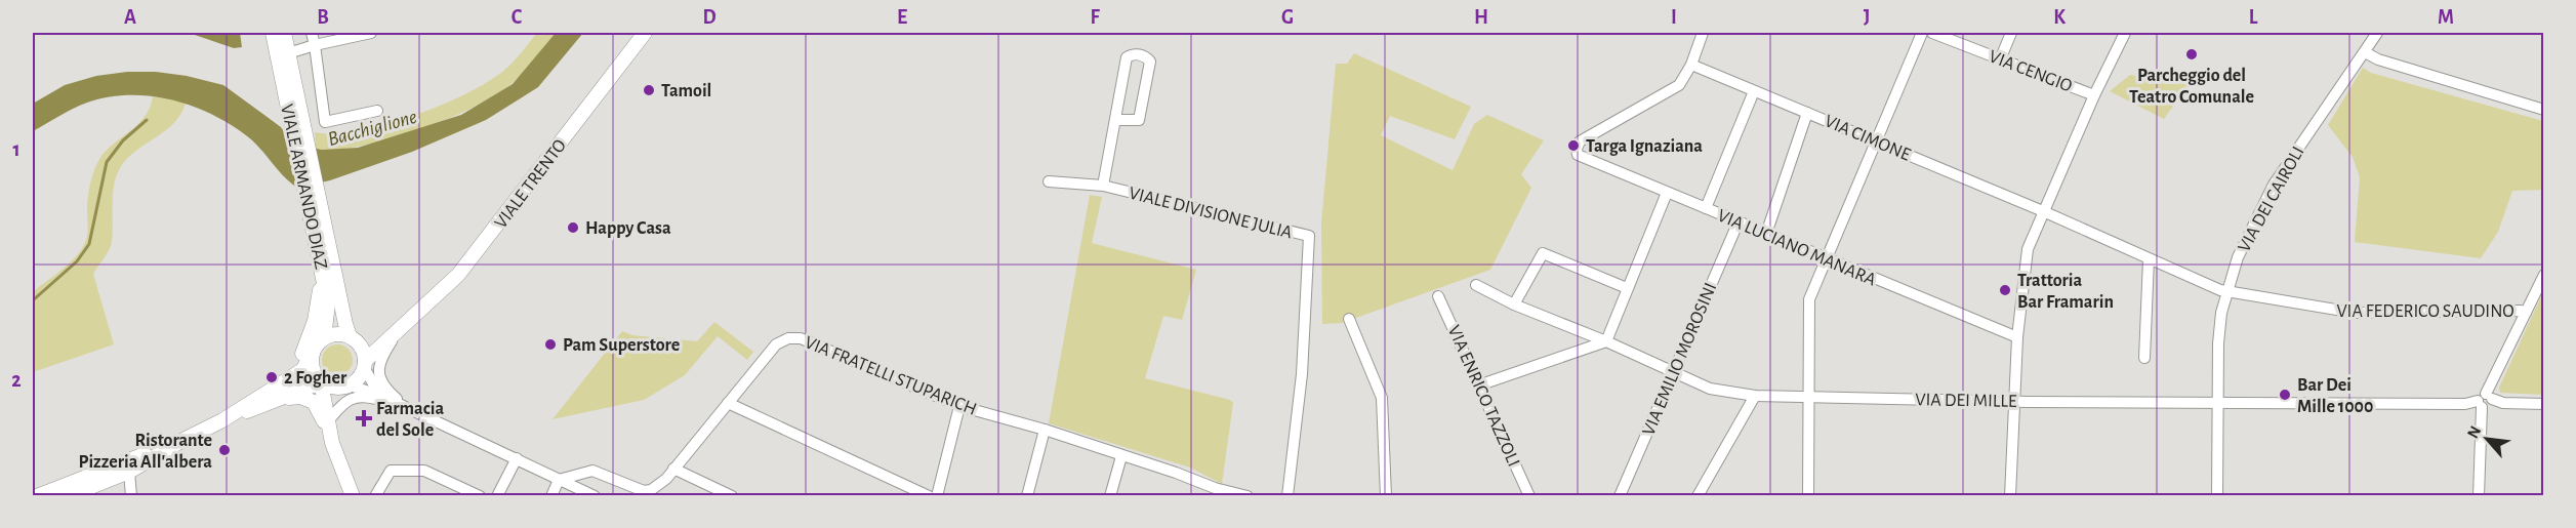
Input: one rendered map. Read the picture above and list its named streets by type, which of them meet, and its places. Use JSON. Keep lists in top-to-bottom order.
{
  "streets": {
    "main road": ["VIALE TRENTO", "VIALE ARMANDO DIAZ"],
    "street": [
      "VIA CENGIO",
      "VIA CIMONE",
      "VIA DEI CAIROLI",
      "VIALE DIVISIONE JULIA",
      "VIA LUCIANO MANARA",
      "VIA FEDERICO SAUDINO",
      "VIA EMILIO MOROSINI",
      "VIA FRATELLI STUPARICH",
      "VIA ENRICO TAZZOLI",
      "VIA DEI MILLE"
    ]
  },
  "crossings": [
    ["VIA CIMONE", "VIA LUCIANO MANARA"],
    ["VIA CIMONE", "VIA FEDERICO SAUDINO"],
    ["VIALE TRENTO", "VIALE ARMANDO DIAZ"],
    ["VIA DEI CAIROLI", "VIA FEDERICO SAUDINO"],
    ["VIA DEI CAIROLI", "VIA DEI MILLE"],
    ["VIA LUCIANO MANARA", "VIA EMILIO MOROSINI"],
    ["VIA EMILIO MOROSINI", "VIA DEI MILLE"]
  ],
  "water": ["Bacchiglione"],
  "places": {
    "other": [
      "Parcheggio del Teatro Comunale",
      "Tamoil",
      "Targa Ignaziana",
      "Happy Casa",
      "Trattoria Bar Framarin",
      "Pam Superstore",
      "2 Fogher",
      "Bar Dei Mille 1000",
      "Ristorante Pizzeria All'albera"
    ],
    "health": ["Farmacia del Sole"]
  },
  "north": "top left",
  "grid": {
    "columns": [
      "A",
      "B",
      "C",
      "D",
      "E",
      "F",
      "G",
      "H",
      "I",
      "J",
      "K",
      "L",
      "M"
    ],
    "rows": ["1", "2"]
  }
}
